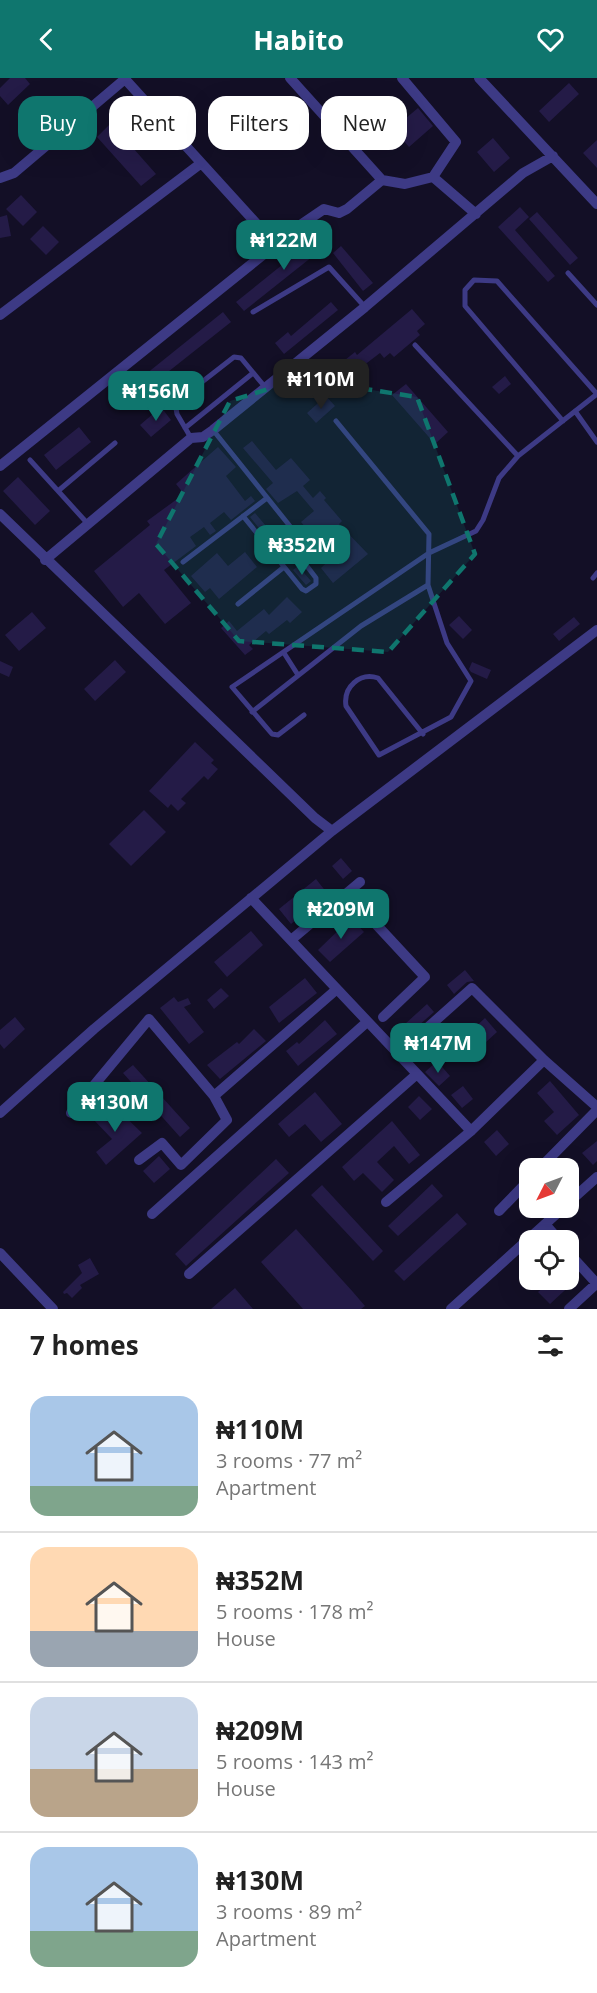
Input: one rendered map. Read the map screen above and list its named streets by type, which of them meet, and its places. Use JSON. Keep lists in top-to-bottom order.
{
  "north": "bottom left",
  "page": {
    "header": "Habito",
    "chip": [
      "Buy",
      "Rent",
      "Filters",
      "New"
    ],
    "price": [
      "₦122M",
      "₦110M",
      "₦156M",
      "₦352M",
      "₦209M",
      "₦147M",
      "₦130M"
    ],
    "heading": "7 homes",
    "list": [
      {
        "name": "₦110M",
        "note": "3 rooms · 77 m² · Apartment"
      },
      {
        "name": "₦352M",
        "note": "5 rooms · 178 m² · House"
      },
      {
        "name": "₦209M",
        "note": "5 rooms · 143 m² · House"
      },
      {
        "name": "₦130M",
        "note": "3 rooms · 89 m² · Apartment"
      }
    ]
  }
}
